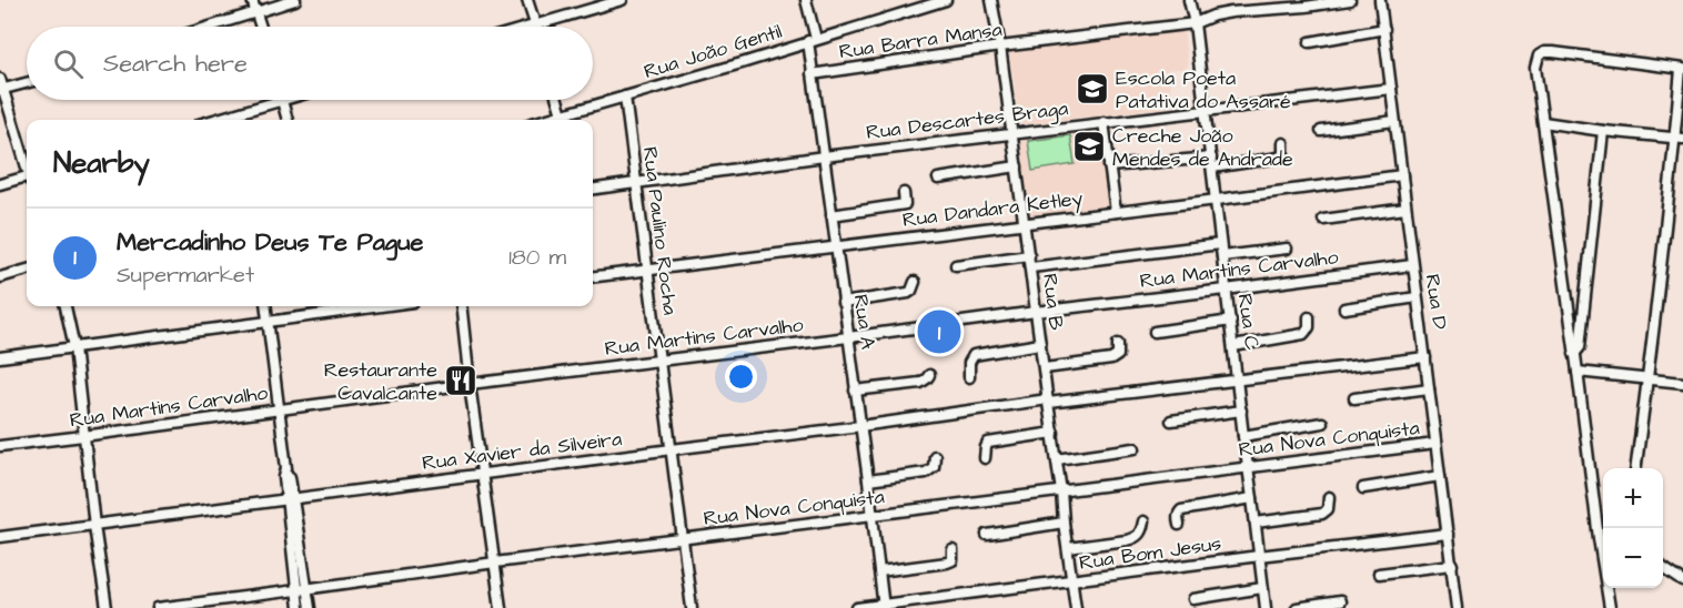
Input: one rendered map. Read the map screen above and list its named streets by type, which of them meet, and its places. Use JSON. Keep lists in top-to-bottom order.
{
  "streets": {
    "street": [
      "Rua Barra Mansa",
      "Rua João Gentil",
      "Rua Descartes Braga",
      "Rua Dandara Ketley",
      "Rua Paulino Rocha",
      "Rua Martins Carvalho",
      "Rua B",
      "Rua D",
      "Rua A",
      "Rua C",
      "Rua Nova Conquista",
      "Rua Xavier da Silveira",
      "Rua Bom Jesus"
    ]
  },
  "crossings": [
    ["Rua Barra Mansa", "Rua B"],
    ["Rua Barra Mansa", "Rua A"],
    ["Rua Barra Mansa", "Rua C"],
    ["Rua João Gentil", "Rua Paulino Rocha"],
    ["Rua João Gentil", "Rua A"],
    ["Rua Descartes Braga", "Rua Paulino Rocha"],
    ["Rua Descartes Braga", "Rua B"],
    ["Rua Descartes Braga", "Rua D"],
    ["Rua Descartes Braga", "Rua A"],
    ["Rua Descartes Braga", "Rua C"],
    ["Rua Dandara Ketley", "Rua Paulino Rocha"],
    ["Rua Dandara Ketley", "Rua B"],
    ["Rua Dandara Ketley", "Rua D"],
    ["Rua Dandara Ketley", "Rua A"],
    ["Rua Dandara Ketley", "Rua C"],
    ["Rua Paulino Rocha", "Rua Martins Carvalho"],
    ["Rua Paulino Rocha", "Rua Nova Conquista"],
    ["Rua Paulino Rocha", "Rua Xavier da Silveira"],
    ["Rua Martins Carvalho", "Rua B"],
    ["Rua Martins Carvalho", "Rua D"],
    ["Rua Martins Carvalho", "Rua A"],
    ["Rua Martins Carvalho", "Rua C"],
    ["Rua B", "Rua Nova Conquista"],
    ["Rua B", "Rua Xavier da Silveira"],
    ["Rua B", "Rua Bom Jesus"],
    ["Rua D", "Rua Nova Conquista"],
    ["Rua D", "Rua Xavier da Silveira"],
    ["Rua D", "Rua Bom Jesus"],
    ["Rua A", "Rua Nova Conquista"],
    ["Rua A", "Rua Xavier da Silveira"],
    ["Rua A", "Rua Bom Jesus"],
    ["Rua C", "Rua Nova Conquista"],
    ["Rua C", "Rua Xavier da Silveira"],
    ["Rua C", "Rua Bom Jesus"]
  ],
  "places": {
    "school or university": ["Escola Poeta Patativa do Assaré", "Creche João Mendes de Andrade"],
    "restaurant": ["Restaurante Cavalcante"]
  },
  "page": {
    "search": "Search here",
    "heading": "Nearby",
    "list": [
      {
        "mark": "1",
        "name": "Mercadinho Deus Te Pague",
        "note": "Supermarket",
        "value": "180 m"
      }
    ],
    "pins": "1",
    "map_buttons": ["+", "−"]
  }
}
